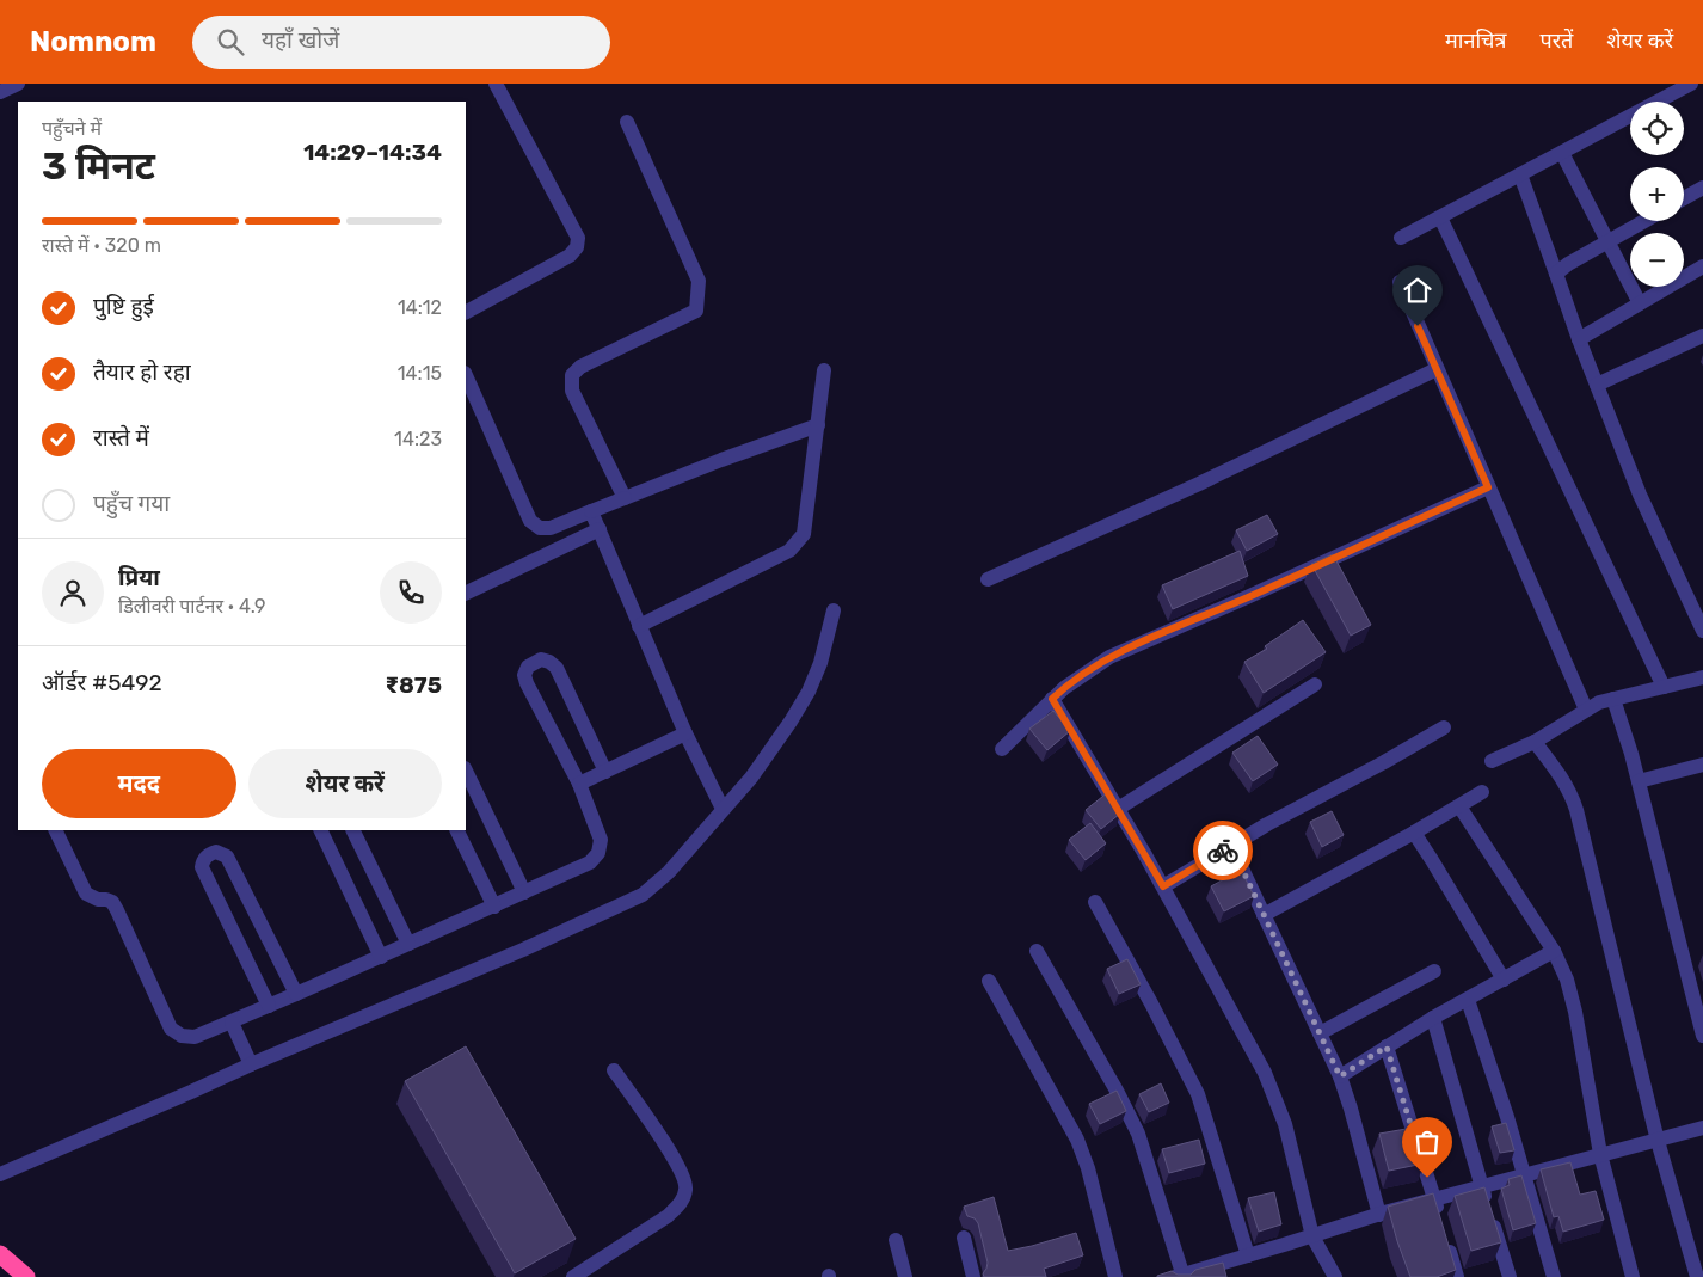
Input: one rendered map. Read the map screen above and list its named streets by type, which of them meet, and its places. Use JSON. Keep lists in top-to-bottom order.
{
  "page": {
    "header": "Nomnom",
    "search": "यहाँ खोजें",
    "nav": ["मानचित्र", "परतें", "शेयर करें"],
    "map_buttons": ["+", "−"],
    "heading": ["3 मिनट", "पहुँचने में", "14:29–14:34"],
    "panel": [
      "प्रिया",
      "डिलीवरी पार्टनर · 4.9",
      "ऑर्डर #5492",
      "₹875"
    ],
    "bar": "रास्ते में · 320 m",
    "list": [
      ["पुष्टि हुई", "14:12"],
      ["तैयार हो रहा", "14:15"],
      ["रास्ते में", "14:23"],
      "पहुँच गया"
    ],
    "buttons": ["मदद", "शेयर करें"]
  }
}
